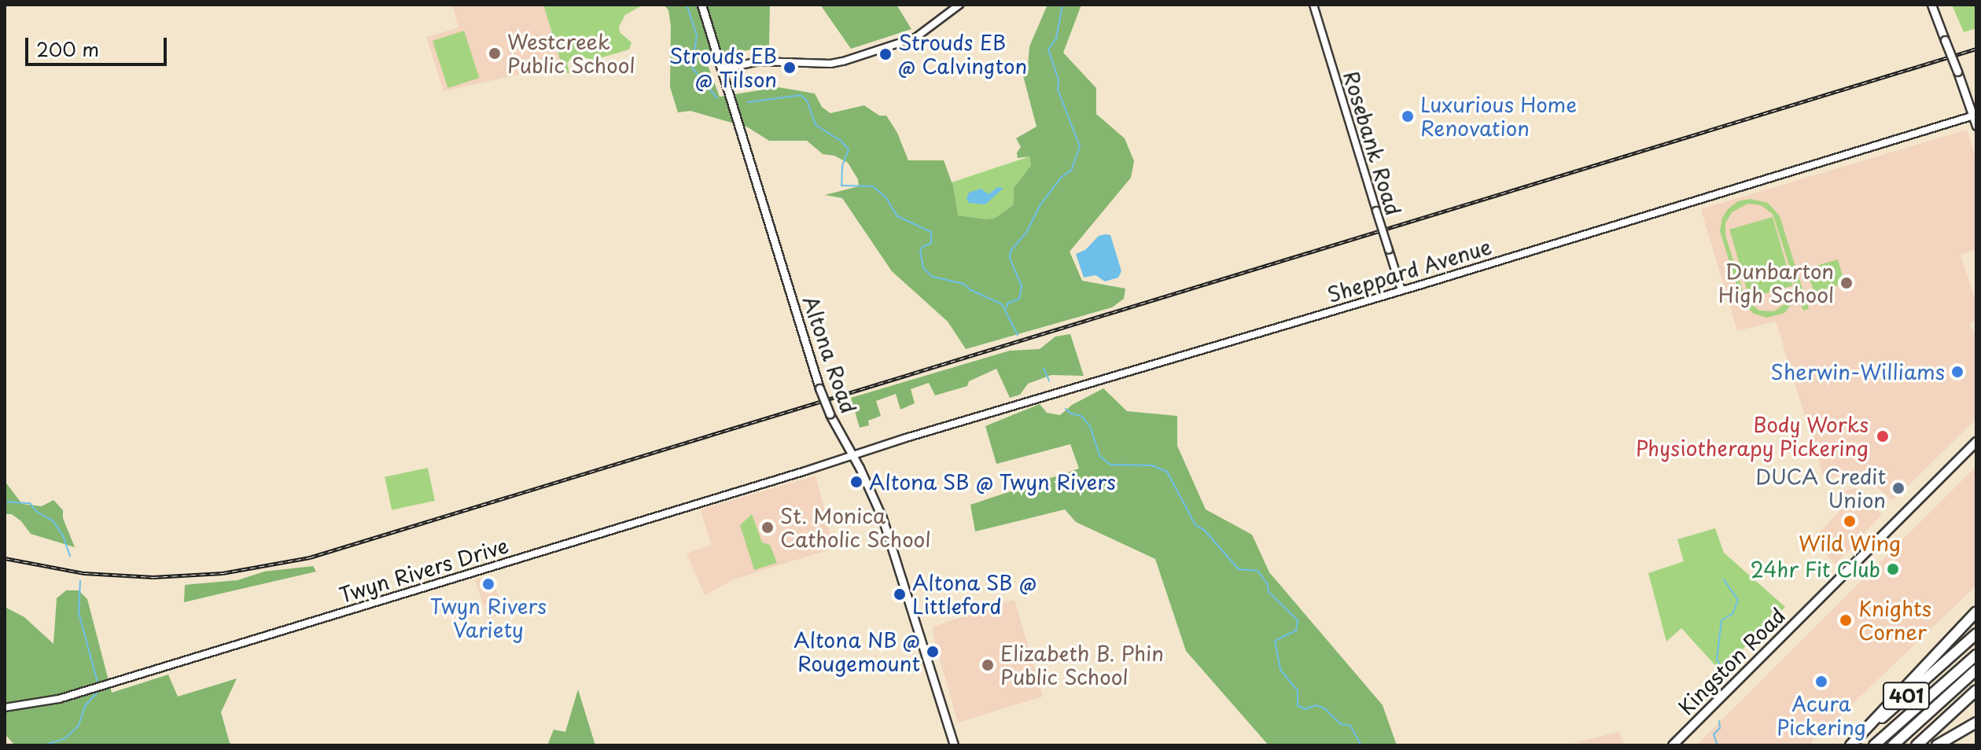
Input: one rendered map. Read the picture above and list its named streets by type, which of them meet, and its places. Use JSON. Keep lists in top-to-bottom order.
{
  "streets": {
    "highway": ["401"],
    "main road": ["Altona Road", "Kingston Road"],
    "street": ["Rosebank Road", "Sheppard Avenue", "Twyn Rivers Drive"]
  },
  "crossings": [
    ["Rosebank Road", "Sheppard Avenue"],
    ["Sheppard Avenue", "Altona Road"],
    ["Sheppard Avenue", "Twyn Rivers Drive"],
    ["Altona Road", "Twyn Rivers Drive"]
  ],
  "places": [
    "Westcreek Public School",
    "Strouds EB @ Calvington",
    "Strouds EB @ Tilson",
    "Luxurious Home Renovation",
    "Dunbarton High School",
    "Sherwin-Williams",
    "Body Works Physiotherapy Pickering",
    "Altona SB @ Twyn Rivers",
    "DUCA Credit Union",
    "Wild Wing",
    "St. Monica Catholic School",
    "24hr Fit Club",
    "Twyn Rivers Variety",
    "Altona SB @ Littleford",
    "Knights Corner",
    "Altona NB @ Rougemount",
    "Elizabeth B. Phin Public School",
    "Acura Pickering"
  ],
  "scale_bar": "200 m"
}
